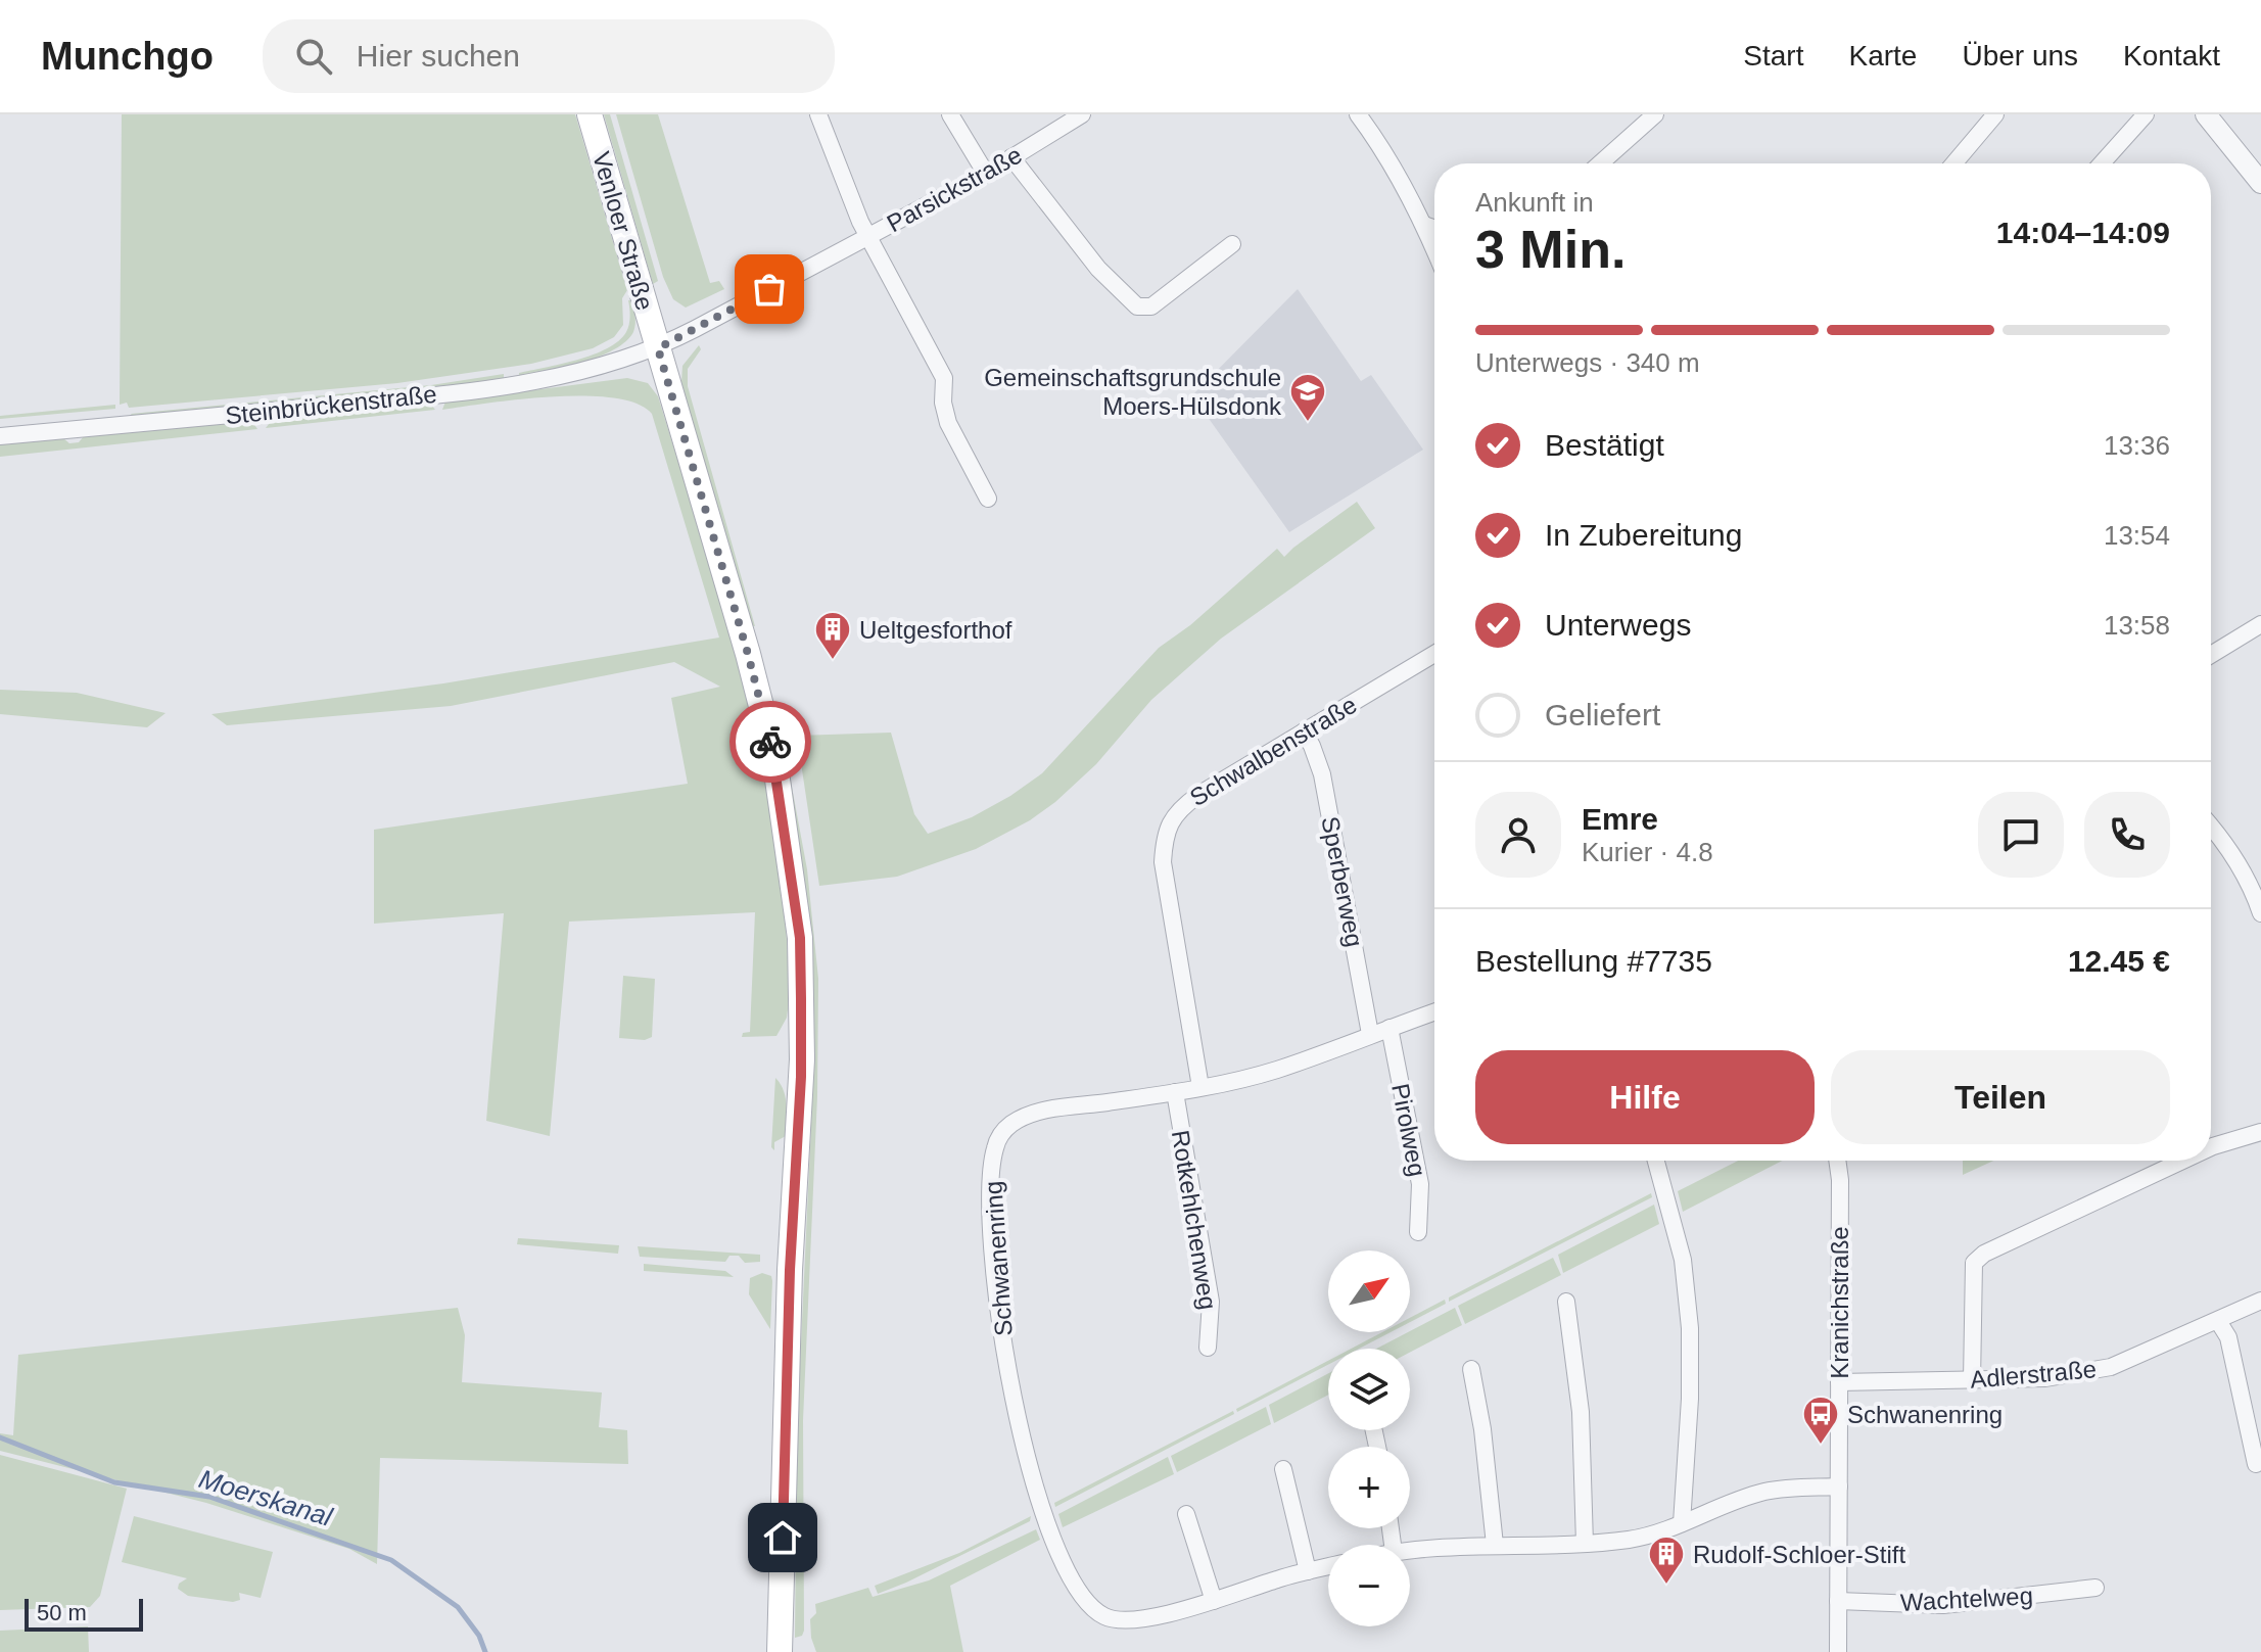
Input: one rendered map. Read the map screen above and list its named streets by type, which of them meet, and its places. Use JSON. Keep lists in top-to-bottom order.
{
  "streets": {
    "main road": ["Venloer Straße"],
    "street": [
      "Parsickstraße",
      "Steinbrückenstraße",
      "Schwalbenstraße",
      "Sperberweg",
      "Pirolweg",
      "Rotkehlchenweg",
      "Schwanenring",
      "Kranichstraße",
      "Adlerstraße",
      "Wachtelweg"
    ]
  },
  "crossings": [
    ["Parsickstraße", "Venloer Straße"],
    ["Parsickstraße", "Steinbrückenstraße"],
    ["Venloer Straße", "Steinbrückenstraße"],
    ["Schwalbenstraße", "Sperberweg"],
    ["Schwalbenstraße", "Schwanenring"],
    ["Sperberweg", "Schwanenring"],
    ["Pirolweg", "Schwanenring"],
    ["Rotkehlchenweg", "Schwanenring"],
    ["Kranichstraße", "Adlerstraße"],
    ["Kranichstraße", "Wachtelweg"]
  ],
  "water": ["Moerskanal"],
  "places": {
    "school or university": ["Gemeinschaftsgrundschule Moers-Hülsdonk"],
    "building": ["Ueltgesforthof", "Rudolf-Schloer-Stift"],
    "bus stop": ["Schwanenring"]
  },
  "scale_bar": "50 m",
  "north": "top right",
  "page": {
    "header": "Munchgo",
    "search": "Hier suchen",
    "nav": [
      "Start",
      "Karte",
      "Über uns",
      "Kontakt"
    ],
    "heading": ["3 Min.", "Ankunft in", "14:04–14:09"],
    "panel": [
      "Emre",
      "Kurier · 4.8",
      "Bestellung #7735",
      "12.45 €"
    ],
    "bar": "Unterwegs · 340 m",
    "list": [
      ["Bestätigt", "13:36"],
      ["In Zubereitung", "13:54"],
      ["Unterwegs", "13:58"],
      "Geliefert"
    ],
    "buttons": ["Hilfe", "Teilen"],
    "map_buttons": ["+", "−"],
    "scale": "50 m"
  }
}
